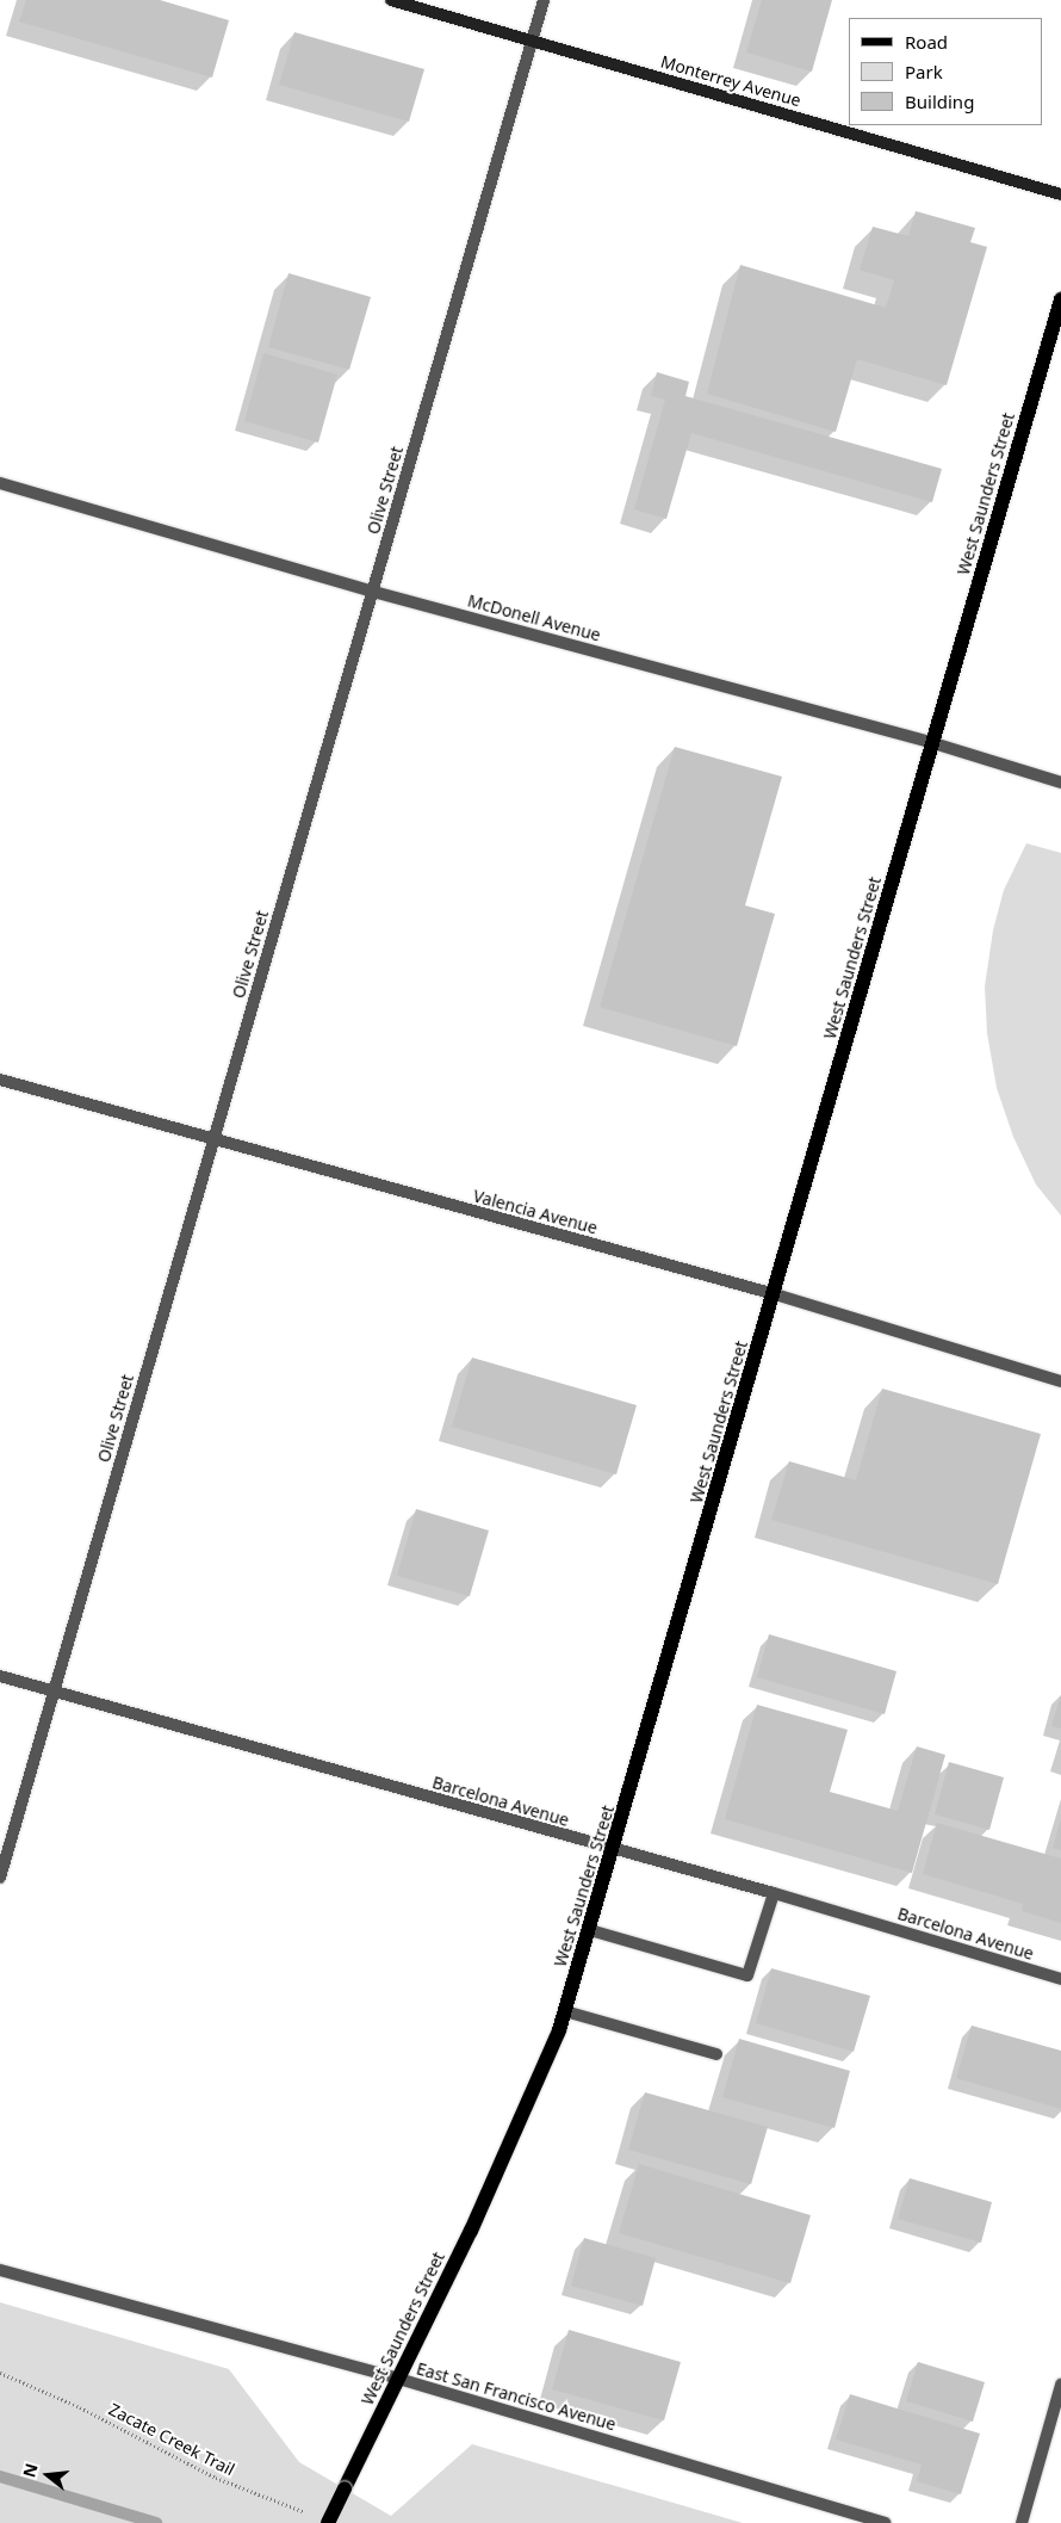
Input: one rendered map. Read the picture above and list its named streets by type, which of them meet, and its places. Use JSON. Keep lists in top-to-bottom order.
{
  "streets": {
    "main road": ["West Saunders Street"],
    "street": [
      "Monterrey Avenue",
      "Olive Street",
      "McDonell Avenue",
      "Valencia Avenue",
      "Barcelona Avenue",
      "East San Francisco Avenue"
    ],
    "path": ["Zacate Creek Trail"]
  },
  "crossings": [
    ["Monterrey Avenue", "Olive Street"],
    ["Olive Street", "McDonell Avenue"],
    ["Olive Street", "Valencia Avenue"],
    ["Olive Street", "Barcelona Avenue"],
    ["West Saunders Street", "McDonell Avenue"],
    ["West Saunders Street", "Valencia Avenue"],
    ["West Saunders Street", "Barcelona Avenue"],
    ["West Saunders Street", "East San Francisco Avenue"]
  ],
  "legend": ["Road", "Park", "Building"],
  "north": "left"
}
